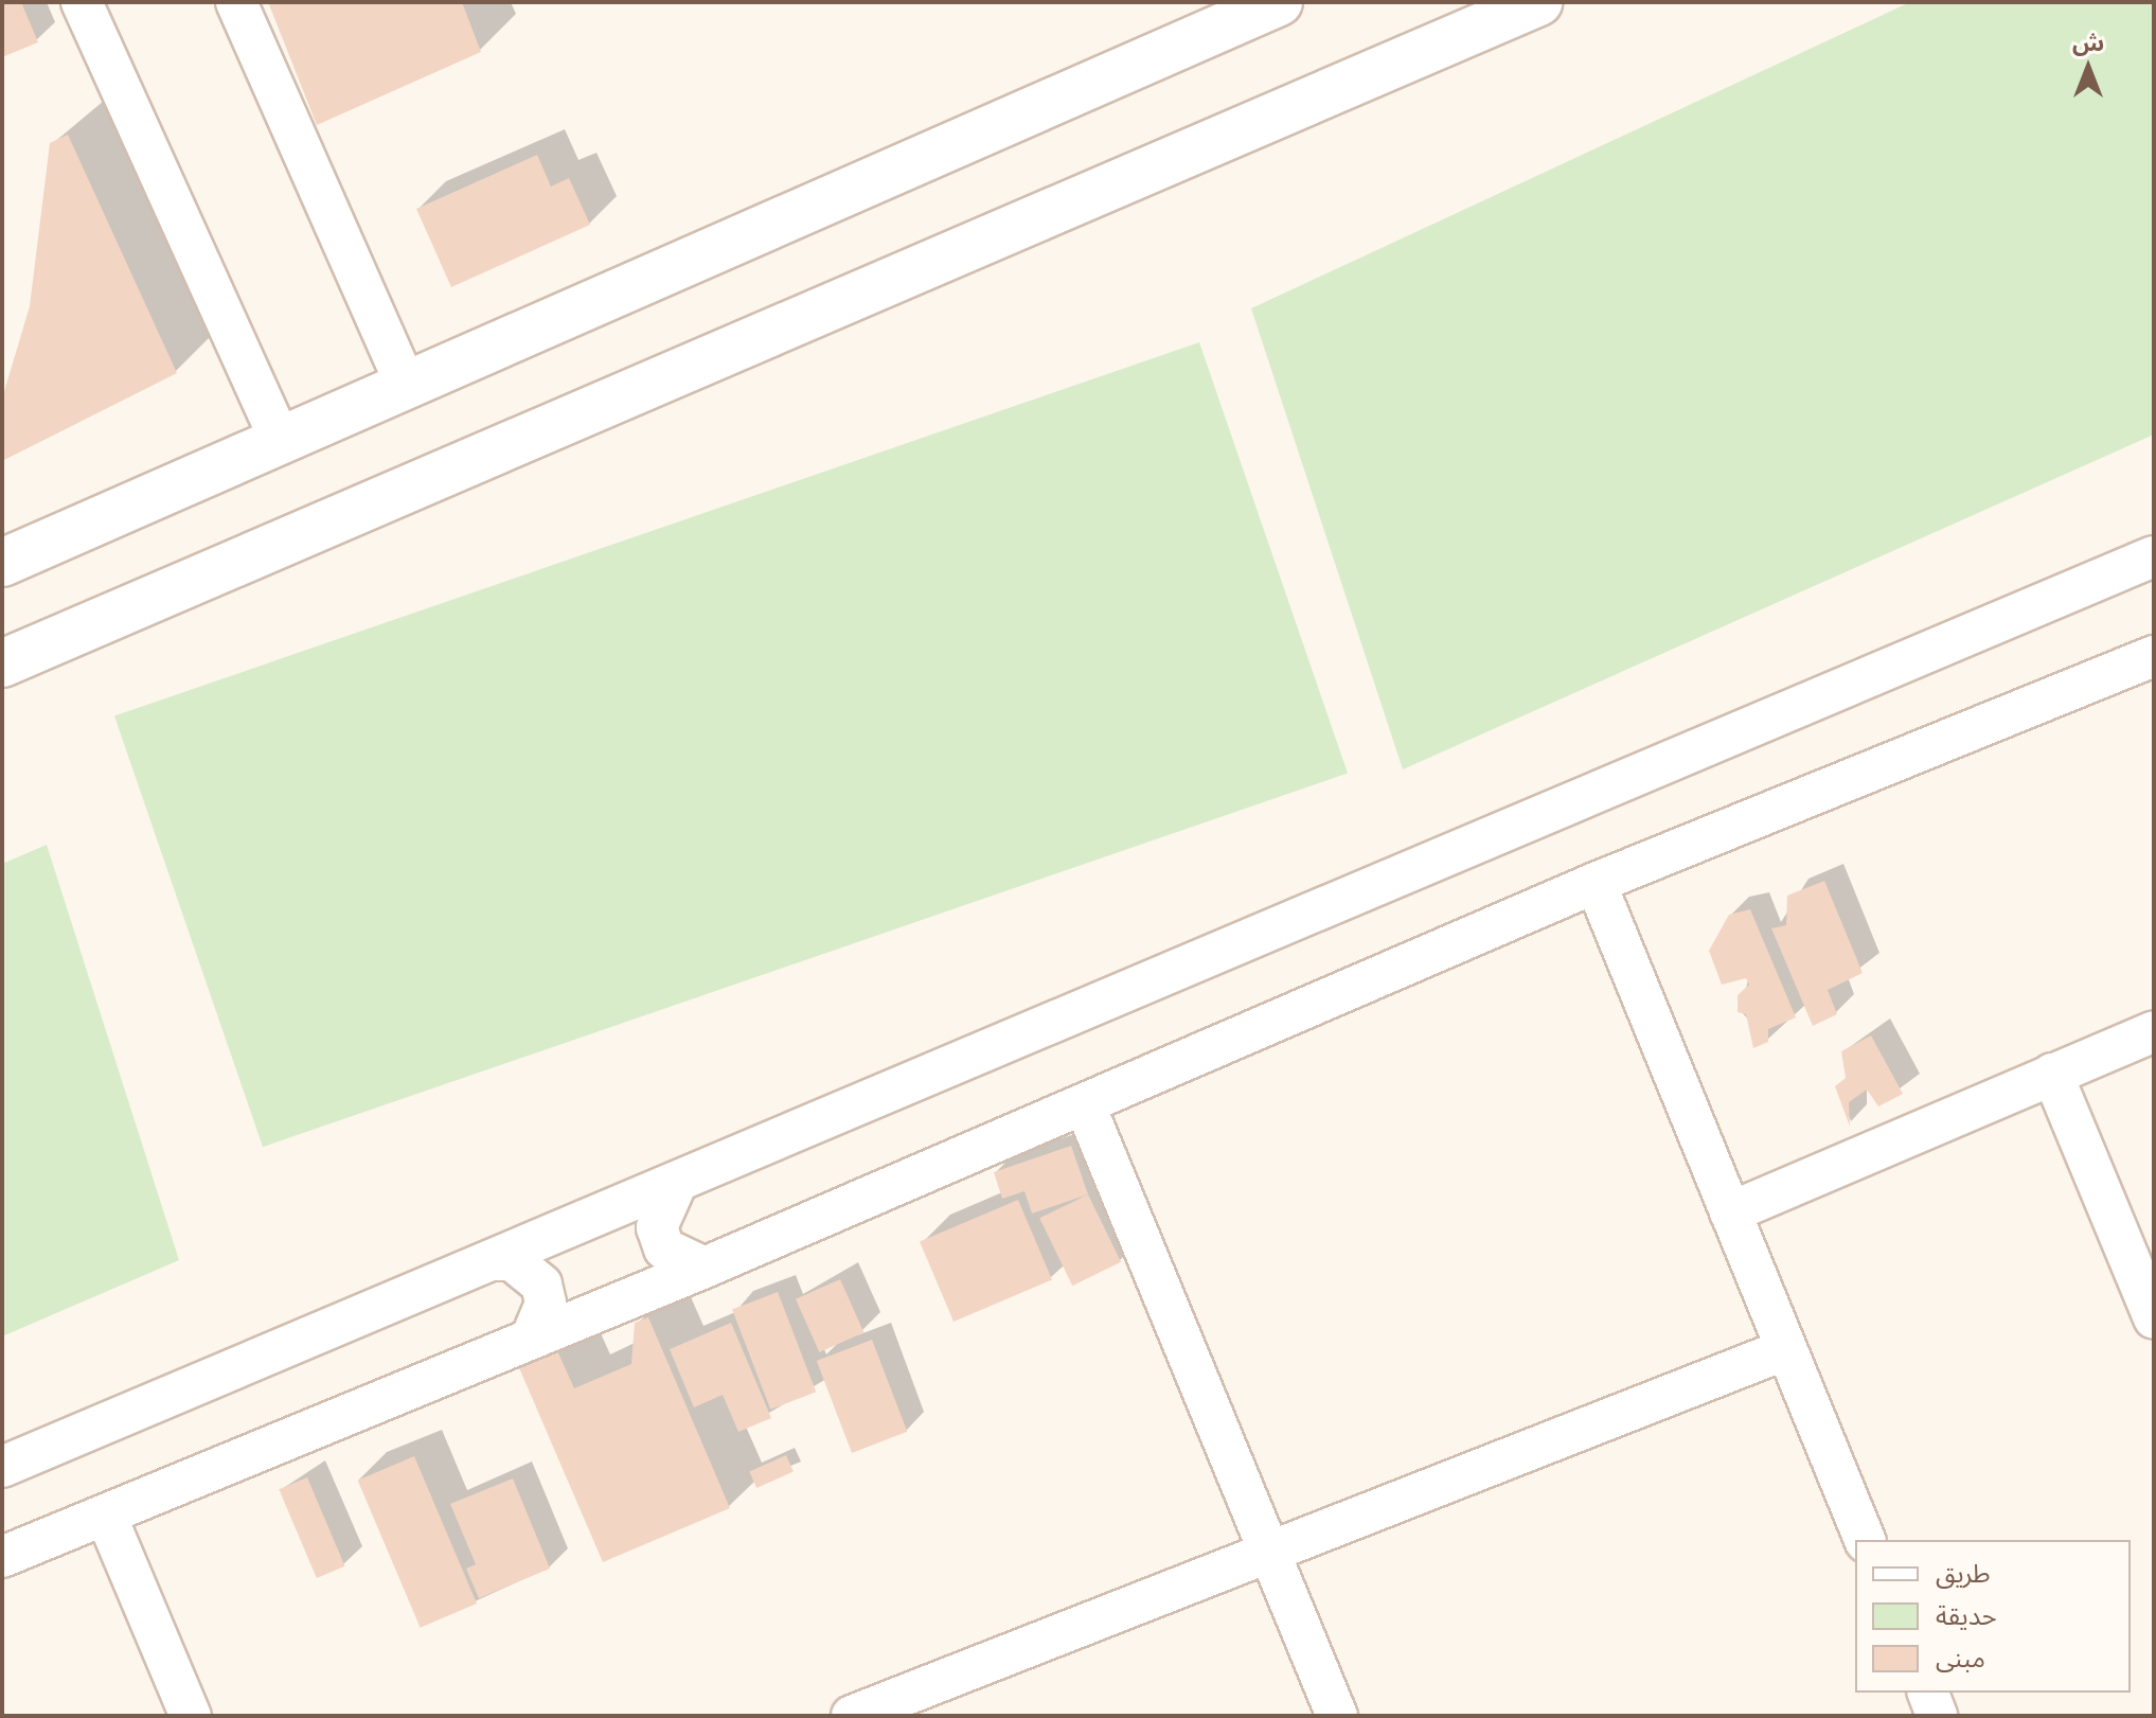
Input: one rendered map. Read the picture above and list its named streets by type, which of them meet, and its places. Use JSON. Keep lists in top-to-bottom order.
{
  "legend": ["طريق", "حديقة", "مبنى"],
  "north": "top"
}
